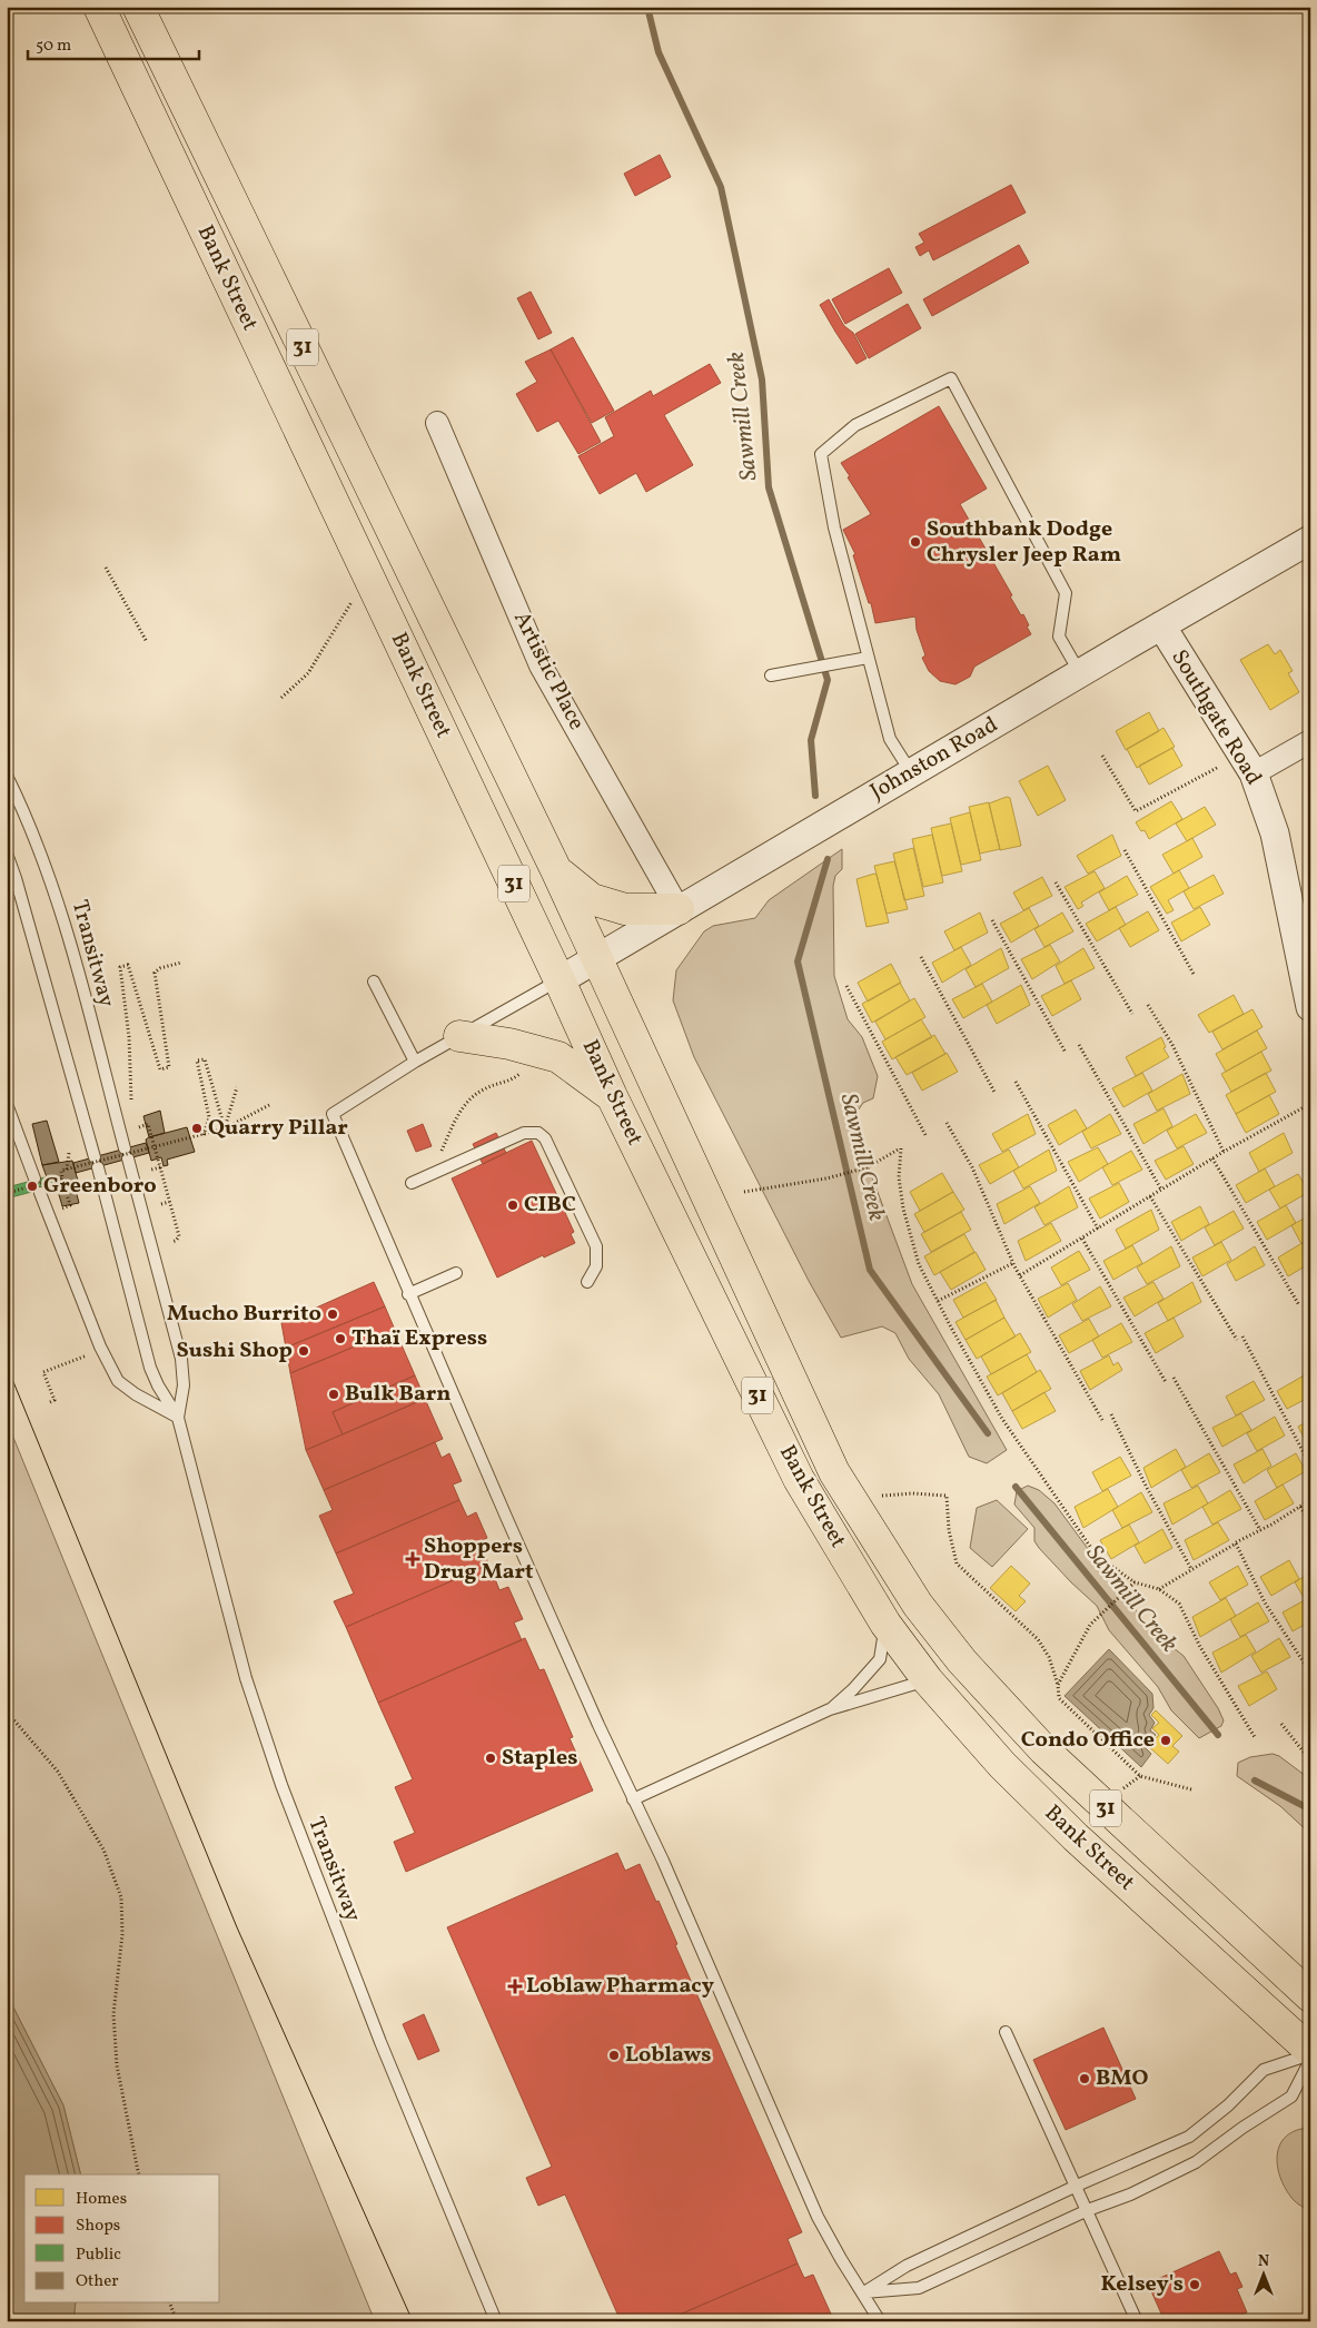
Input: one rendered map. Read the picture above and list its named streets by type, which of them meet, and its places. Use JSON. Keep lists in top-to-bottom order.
{
  "streets": {
    "main road": ["Bank Street", "31"],
    "street": ["Artistic Place", "Southgate Road", "Johnston Road"],
    "lane": ["Transitway"]
  },
  "crossings": [
    ["Bank Street", "Johnston Road"],
    ["Artistic Place", "Johnston Road"],
    ["Southgate Road", "Johnston Road"]
  ],
  "water": ["Sawmill Creek"],
  "places": {
    "other": [
      "Southbank Dodge Chrysler Jeep Ram",
      "Quarry Pillar",
      "Greenboro",
      "CIBC",
      "Mucho Burrito",
      "Thaï Express",
      "Sushi Shop",
      "Bulk Barn",
      "Condo Office",
      "Staples",
      "Loblaws",
      "BMO",
      "Kelsey's"
    ],
    "health": ["Shoppers Drug Mart", "Loblaw Pharmacy"]
  },
  "legend": [
    "Homes",
    "Shops",
    "Public",
    "Other"
  ],
  "scale_bar": "50 m",
  "north": "top"
}
